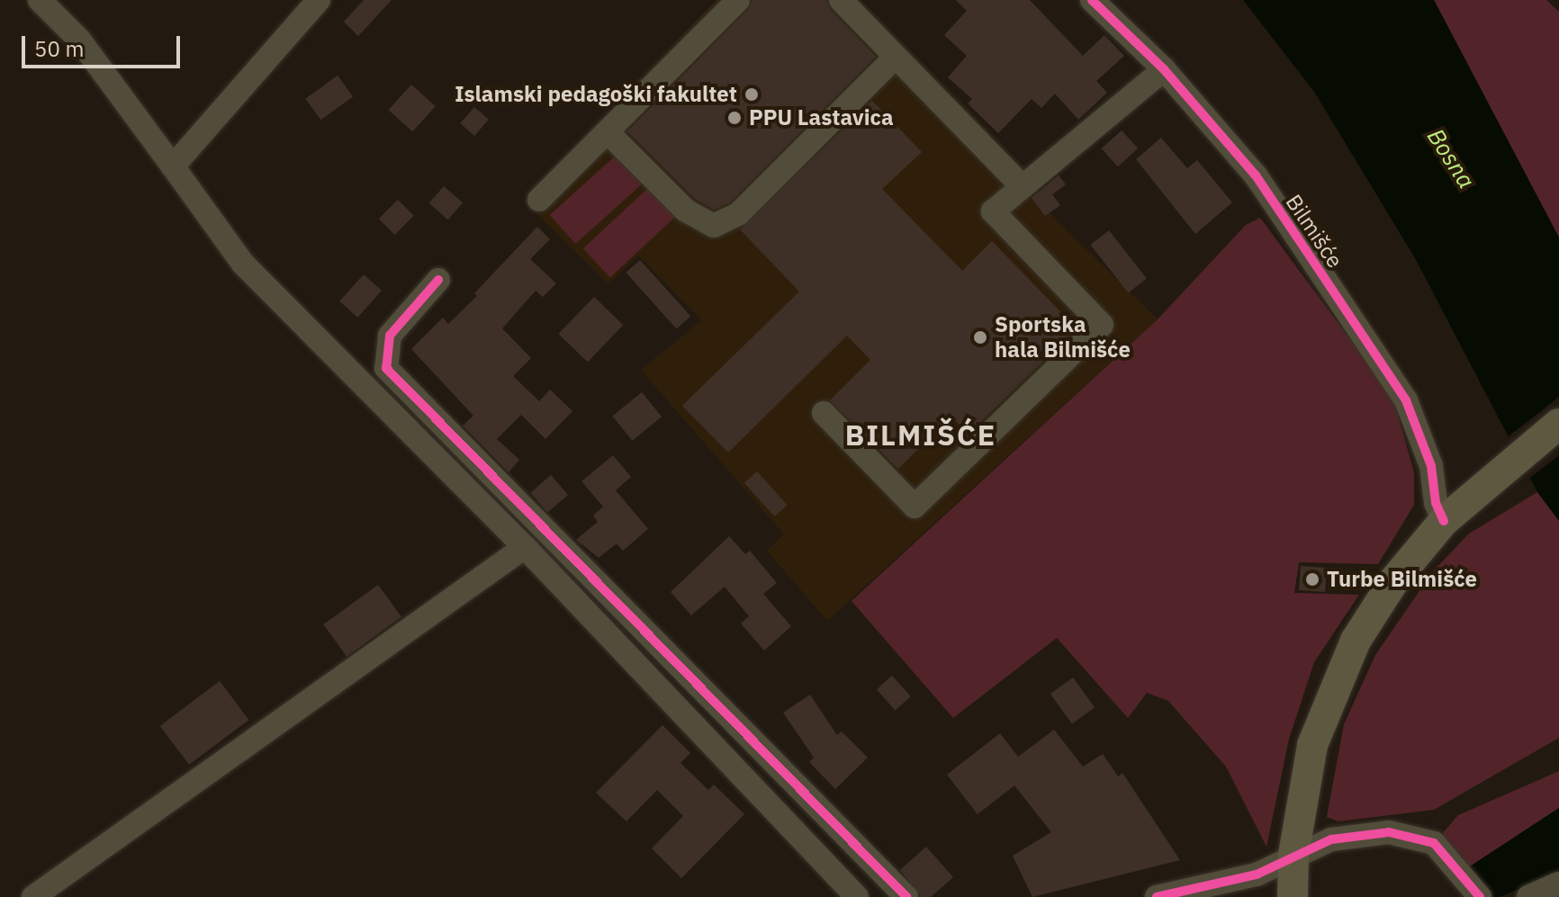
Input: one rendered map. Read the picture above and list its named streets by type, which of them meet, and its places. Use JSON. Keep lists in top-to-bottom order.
{
  "streets": {
    "street": ["Bilmišće"]
  },
  "districts": ["BILMIŠĆE"],
  "water": ["Bosna"],
  "places": [
    "Islamski pedagoški fakultet",
    "PPU Lastavica",
    "Sportska hala Bilmišće",
    "Turbe Bilmišće"
  ],
  "scale_bar": "50 m"
}
